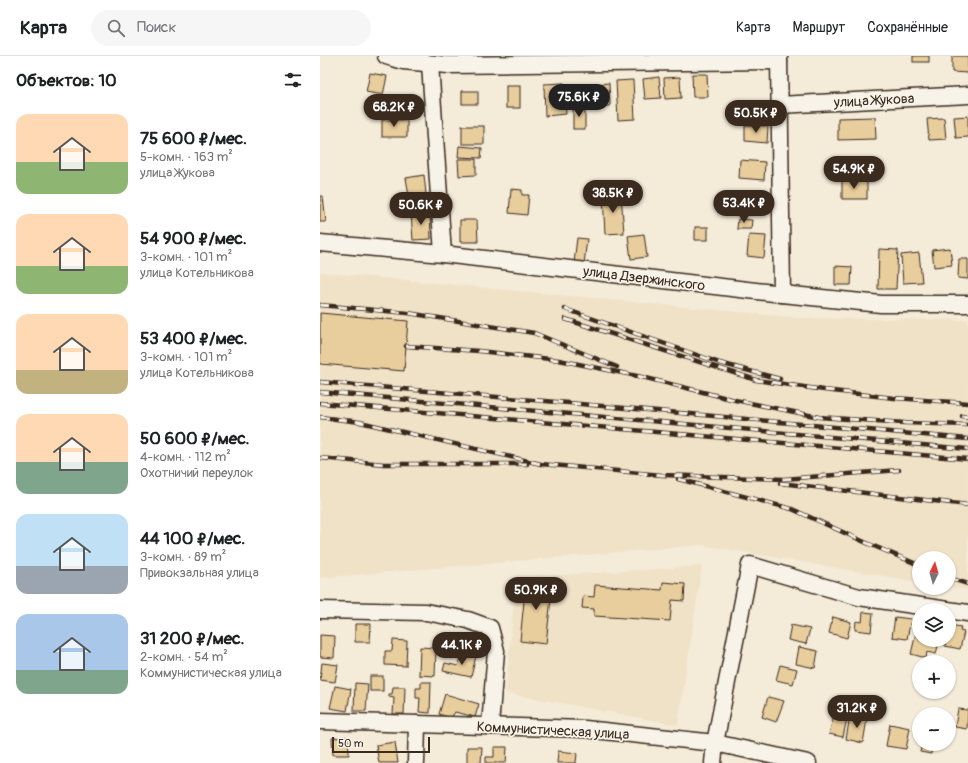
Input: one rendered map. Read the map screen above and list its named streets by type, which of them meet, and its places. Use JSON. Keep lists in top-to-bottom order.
{
  "streets": {
    "street": ["улица Жукова", "улица Дзержинского", "Коммунистическая улица"]
  },
  "scale_bar": "50 m",
  "north": "top",
  "page": {
    "header": "Карта",
    "search": "Поиск",
    "nav": ["Карта", "Маршрут", "Сохранённые"],
    "heading": "Объектов: 10",
    "price": [
      "75.6K ₽",
      "68.2K ₽",
      "50.5K ₽",
      "54.9K ₽",
      "38.5K ₽",
      "53.4K ₽",
      "50.6K ₽",
      "50.9K ₽",
      "44.1K ₽",
      "31.2K ₽"
    ],
    "list": [
      {
        "name": "75 600 ₽/мес.",
        "note": "5-комн. · 163 m² · улица Жукова"
      },
      {
        "name": "54 900 ₽/мес.",
        "note": "3-комн. · 101 m² · улица Котельникова"
      },
      {
        "name": "53 400 ₽/мес.",
        "note": "3-комн. · 101 m² · улица Котельникова"
      },
      {
        "name": "50 600 ₽/мес.",
        "note": "4-комн. · 112 m² · Охотничий переулок"
      },
      {
        "name": "44 100 ₽/мес.",
        "note": "3-комн. · 89 m² · Привокзальная улица"
      },
      {
        "name": "31 200 ₽/мес.",
        "note": "2-комн. · 54 m² · Коммунистическая улица"
      }
    ],
    "map_buttons": ["+", "−"],
    "scale": "50 m"
  }
}
